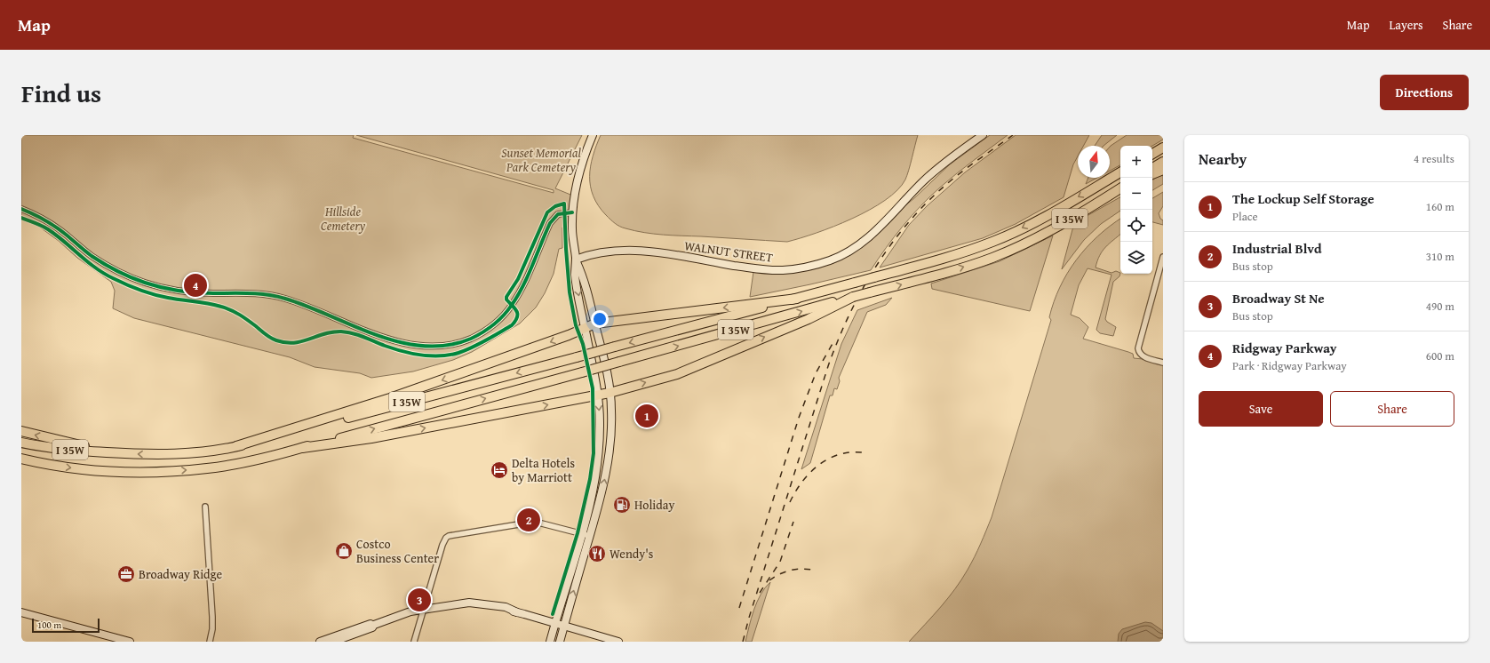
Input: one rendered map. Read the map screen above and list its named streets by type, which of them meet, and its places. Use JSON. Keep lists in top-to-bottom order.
{
  "streets": {
    "highway": ["I 35W"],
    "main road": ["WALNUT STREET"]
  },
  "parks": ["Sunset Memorial Park Cemetery", "Hillside Cemetery"],
  "places": {
    "hotel": ["Delta Hotels by Marriott"],
    "fuel station": ["Holiday"],
    "shop": ["Costco Business Center"],
    "restaurant": ["Wendy's"],
    "office": ["Broadway Ridge"]
  },
  "scale_bar": "100 m",
  "north": "top",
  "page": {
    "header": "Map",
    "nav": ["Map", "Layers", "Share"],
    "title": "Find us",
    "buttons": [
      "Directions",
      ["Save", "Share"]
    ],
    "heading": ["Nearby", "4 results"],
    "map_buttons": ["+", "−"],
    "list": [
      {
        "mark": "1",
        "name": "The Lockup Self Storage",
        "note": "Place",
        "value": "160 m"
      },
      {
        "mark": "2",
        "name": "Industrial Blvd",
        "note": "Bus stop",
        "value": "310 m"
      },
      {
        "mark": "3",
        "name": "Broadway St Ne",
        "note": "Bus stop",
        "value": "490 m"
      },
      {
        "mark": "4",
        "name": "Ridgway Parkway",
        "note": "Park · Ridgway Parkway",
        "value": "600 m"
      }
    ],
    "pins": [
      "4",
      "1",
      "2",
      "3"
    ],
    "scale": "100 m"
  }
}
